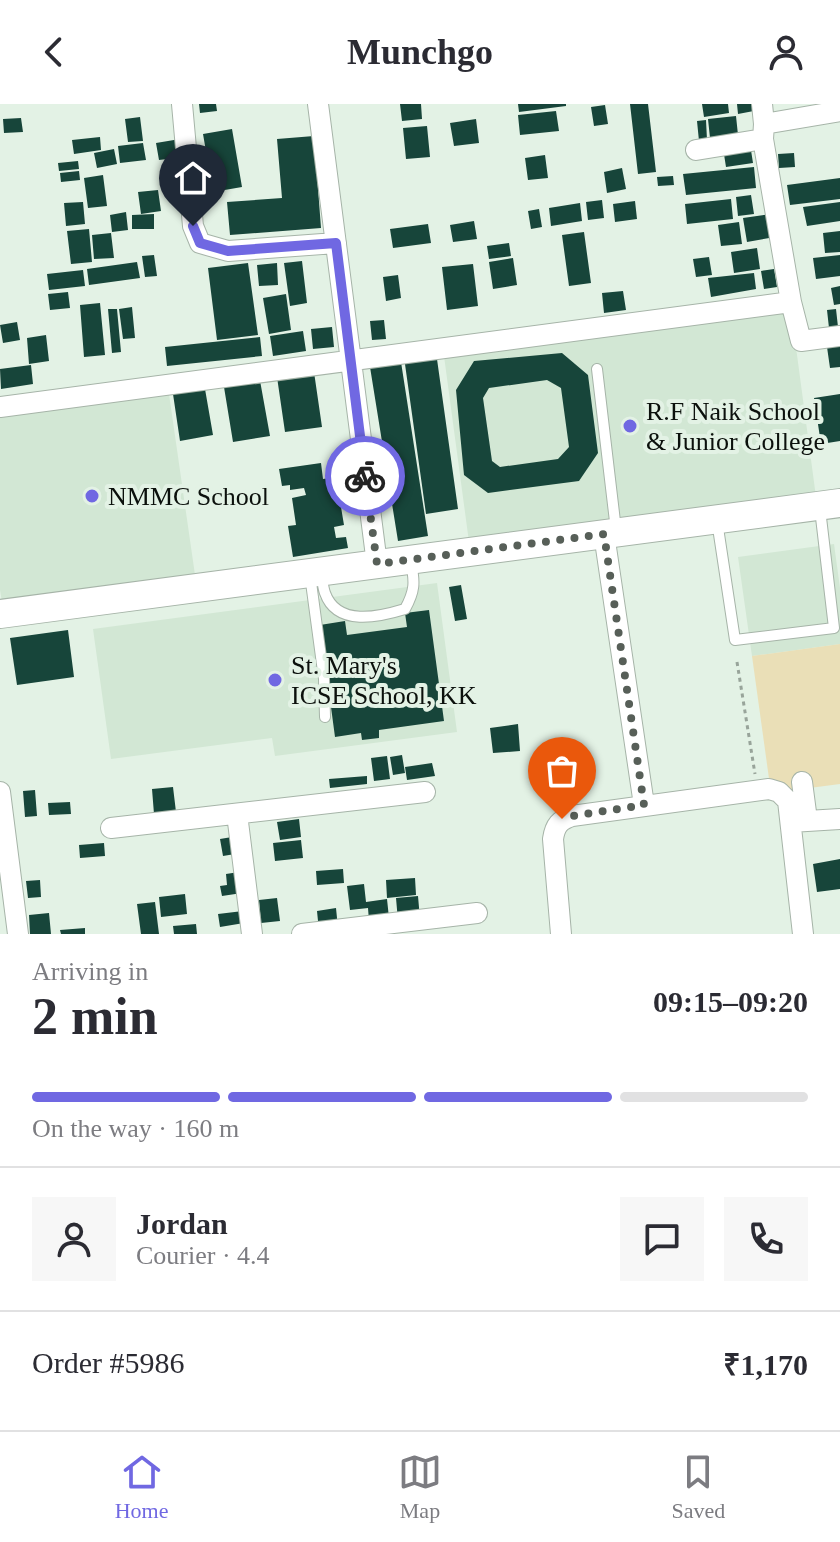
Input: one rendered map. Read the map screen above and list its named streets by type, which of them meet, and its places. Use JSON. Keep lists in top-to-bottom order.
{
  "places": ["R.F Naik School & Junior College", "NMMC School", "St. Mary's ICSE School, KK"],
  "page": {
    "header": "Munchgo",
    "heading": ["2 min", "Arriving in", "09:15–09:20"],
    "panel": [
      "Jordan",
      "Courier · 4.4",
      "Order #5986",
      "₹1,170"
    ],
    "bar": "On the way · 160 m",
    "tabs": ["Home", "Map", "Saved"]
  }
}
